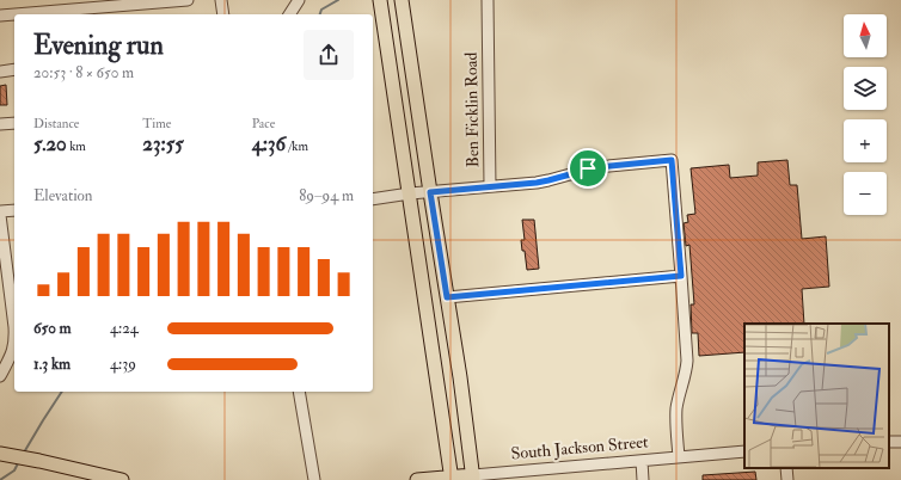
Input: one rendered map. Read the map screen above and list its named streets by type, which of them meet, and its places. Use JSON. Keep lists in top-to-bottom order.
{
  "streets": {
    "main road": ["South Jackson Street"],
    "street": ["Ben Ficklin Road"]
  },
  "north": "top",
  "page": {
    "map_buttons": ["+", "−"],
    "heading": ["Evening run", "20:53 · 8 × 650 m"],
    "stats": [
      ["Distance", "5.20 km"],
      ["Time", "23:55"],
      ["Pace", "4:36 /km"]
    ],
    "chart": ["Elevation", "89–94 m"],
    "list": [
      {
        "name": "650 m",
        "note": "4:24"
      },
      {
        "name": "1.3 km",
        "note": "4:39"
      }
    ]
  }
}
